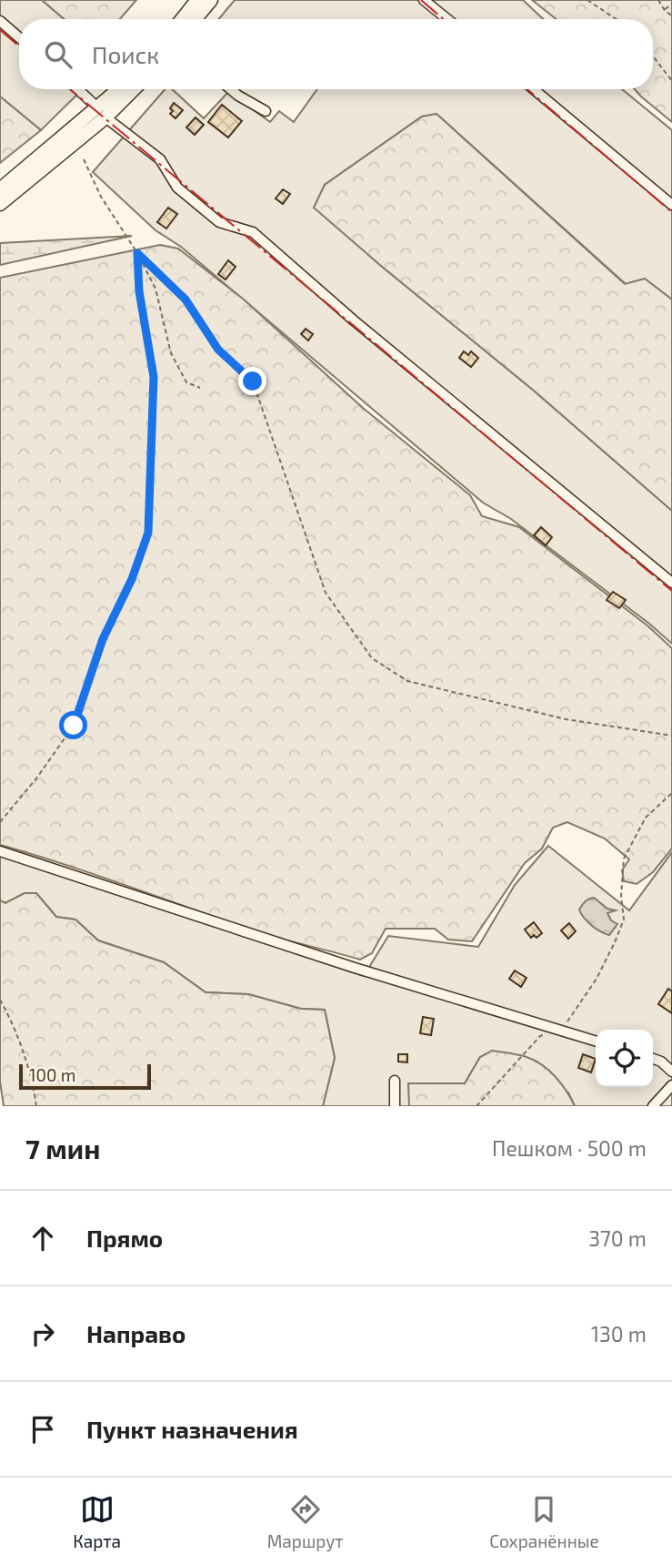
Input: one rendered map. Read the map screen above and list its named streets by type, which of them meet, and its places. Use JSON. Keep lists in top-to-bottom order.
{
  "scale_bar": "100 m",
  "page": {
    "search": "Поиск",
    "scale": "100 m",
    "heading": ["7 мин", "Пешком · 500 m"],
    "list": [
      ["Прямо", "370 m"],
      ["Направо", "130 m"],
      "Пункт назначения"
    ],
    "nav": ["Карта", "Маршрут", "Сохранённые"]
  }
}
